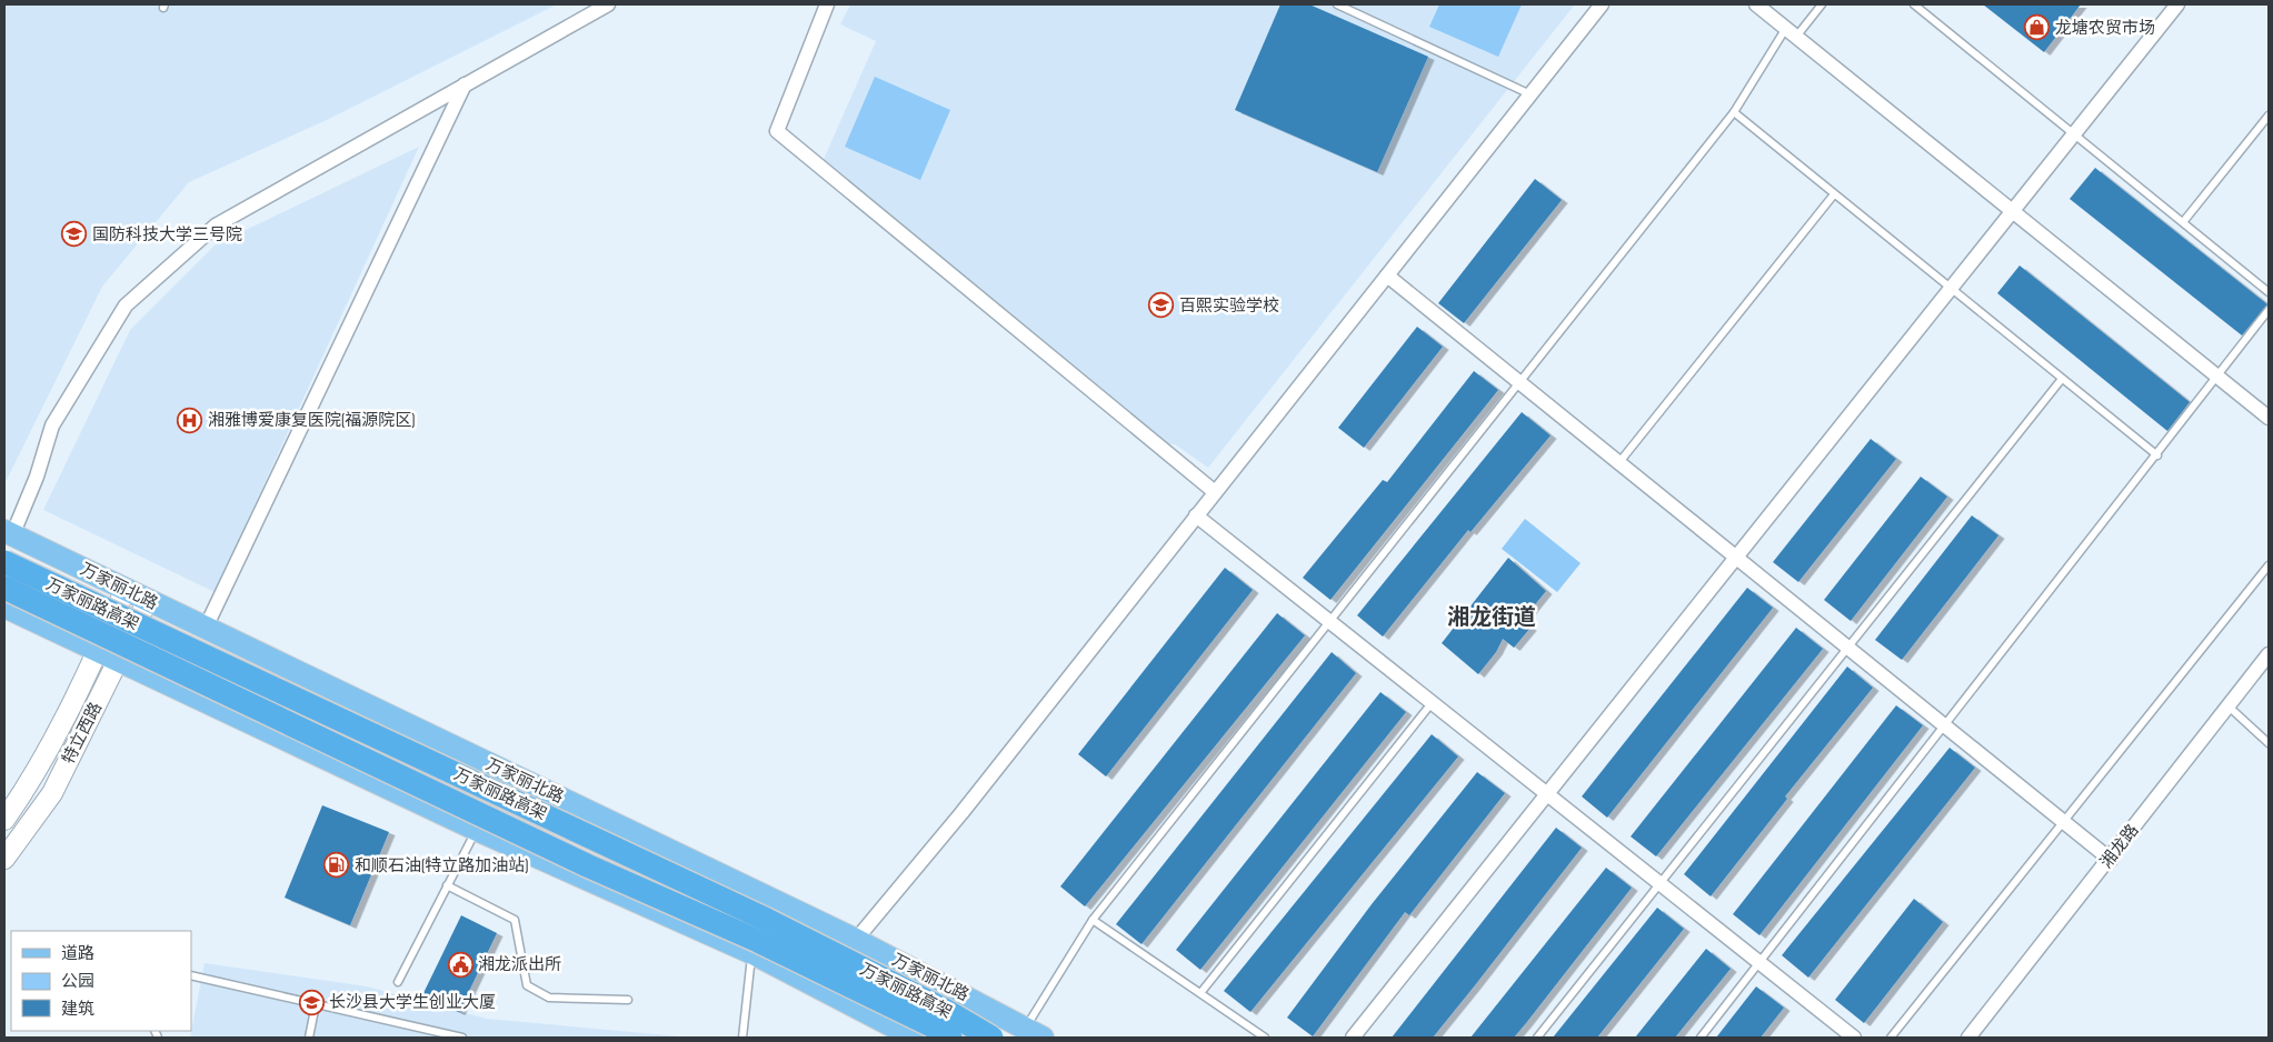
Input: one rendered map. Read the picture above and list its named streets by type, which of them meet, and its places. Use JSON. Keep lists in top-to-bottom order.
{
  "streets": {
    "highway": ["万家丽路高架"],
    "main road": ["万家丽北路", "特立西路"],
    "street": ["湘龙路"]
  },
  "crossings": [
    ["万家丽北路", "特立西路"]
  ],
  "districts": ["湘龙街道"],
  "places": {
    "shop": ["龙塘农贸市场"],
    "school or university": ["国防科技大学三号院", "百熙实验学校", "长沙县大学生创业大厦"],
    "hospital": ["湘雅博爱康复医院(福源院区)"],
    "fuel station": ["和顺石油(特立路加油站)"],
    "public building": ["湘龙派出所"]
  },
  "legend": ["道路", "公园", "建筑"]
}
